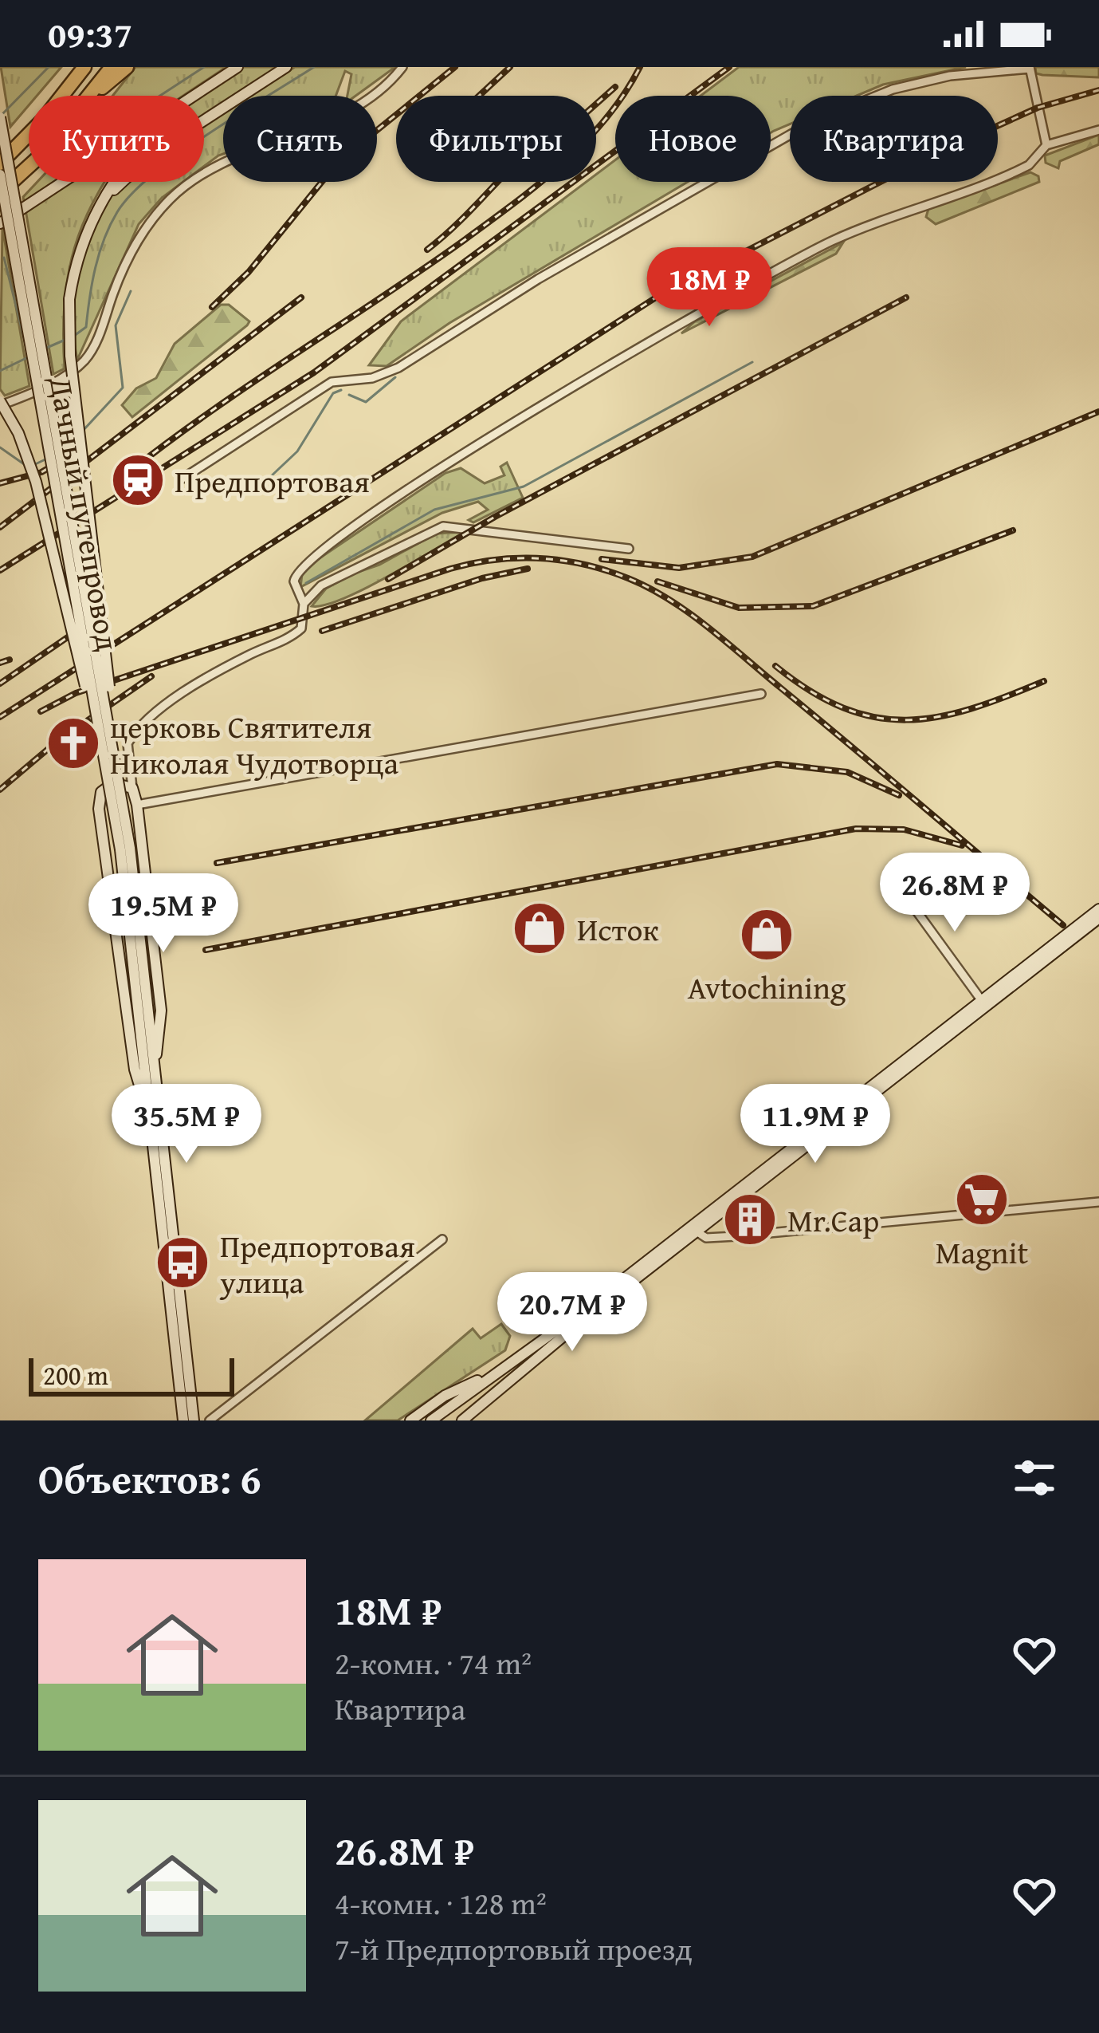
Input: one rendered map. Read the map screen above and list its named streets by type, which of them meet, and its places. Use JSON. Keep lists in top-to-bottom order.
{
  "streets": {
    "main road": ["Дачный путепровод"]
  },
  "places": {
    "station": ["Предпортовая"],
    "church": ["церковь Святителя Николая Чудотворца"],
    "shop": ["Исток", "Avtochining"],
    "supermarket": ["Magnit"],
    "building": ["Mr.Cap"],
    "bus stop": ["Предпортовая улица"]
  },
  "scale_bar": "200 m",
  "page": {
    "status": "09:37",
    "chip": [
      "Купить",
      "Снять",
      "Фильтры",
      "Новое",
      "Квартира"
    ],
    "price": [
      "18M ₽",
      "26.8M ₽",
      "19.5M ₽",
      "35.5M ₽",
      "11.9M ₽",
      "20.7M ₽"
    ],
    "scale": "200 m",
    "heading": "Объектов: 6",
    "list": [
      {
        "name": "18M ₽",
        "note": "2-комн. · 74 m² · Квартира"
      },
      {
        "name": "26.8M ₽",
        "note": "4-комн. · 128 m² · 7-й Предпортовый проезд"
      }
    ]
  }
}
